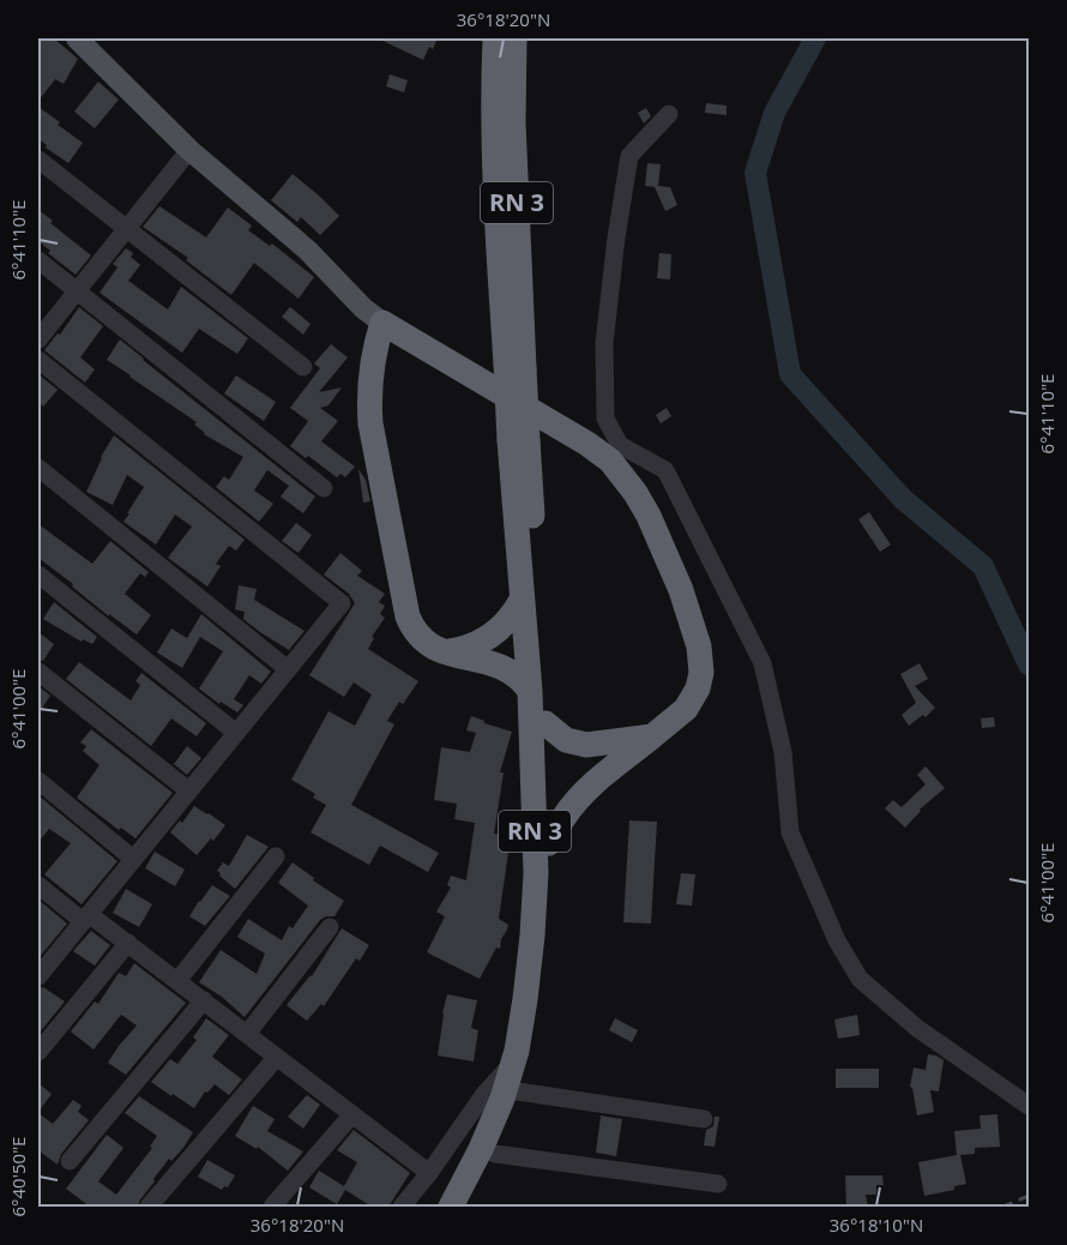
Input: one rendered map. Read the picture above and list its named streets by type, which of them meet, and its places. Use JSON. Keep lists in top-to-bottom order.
{
  "streets": {
    "highway": ["RN 3"]
  },
  "coordinates": [
    "36°18'20\"N",
    "6°41'10\"E",
    "6°41'00\"E",
    "6°40'50\"E",
    "36°18'10\"N"
  ]
}
